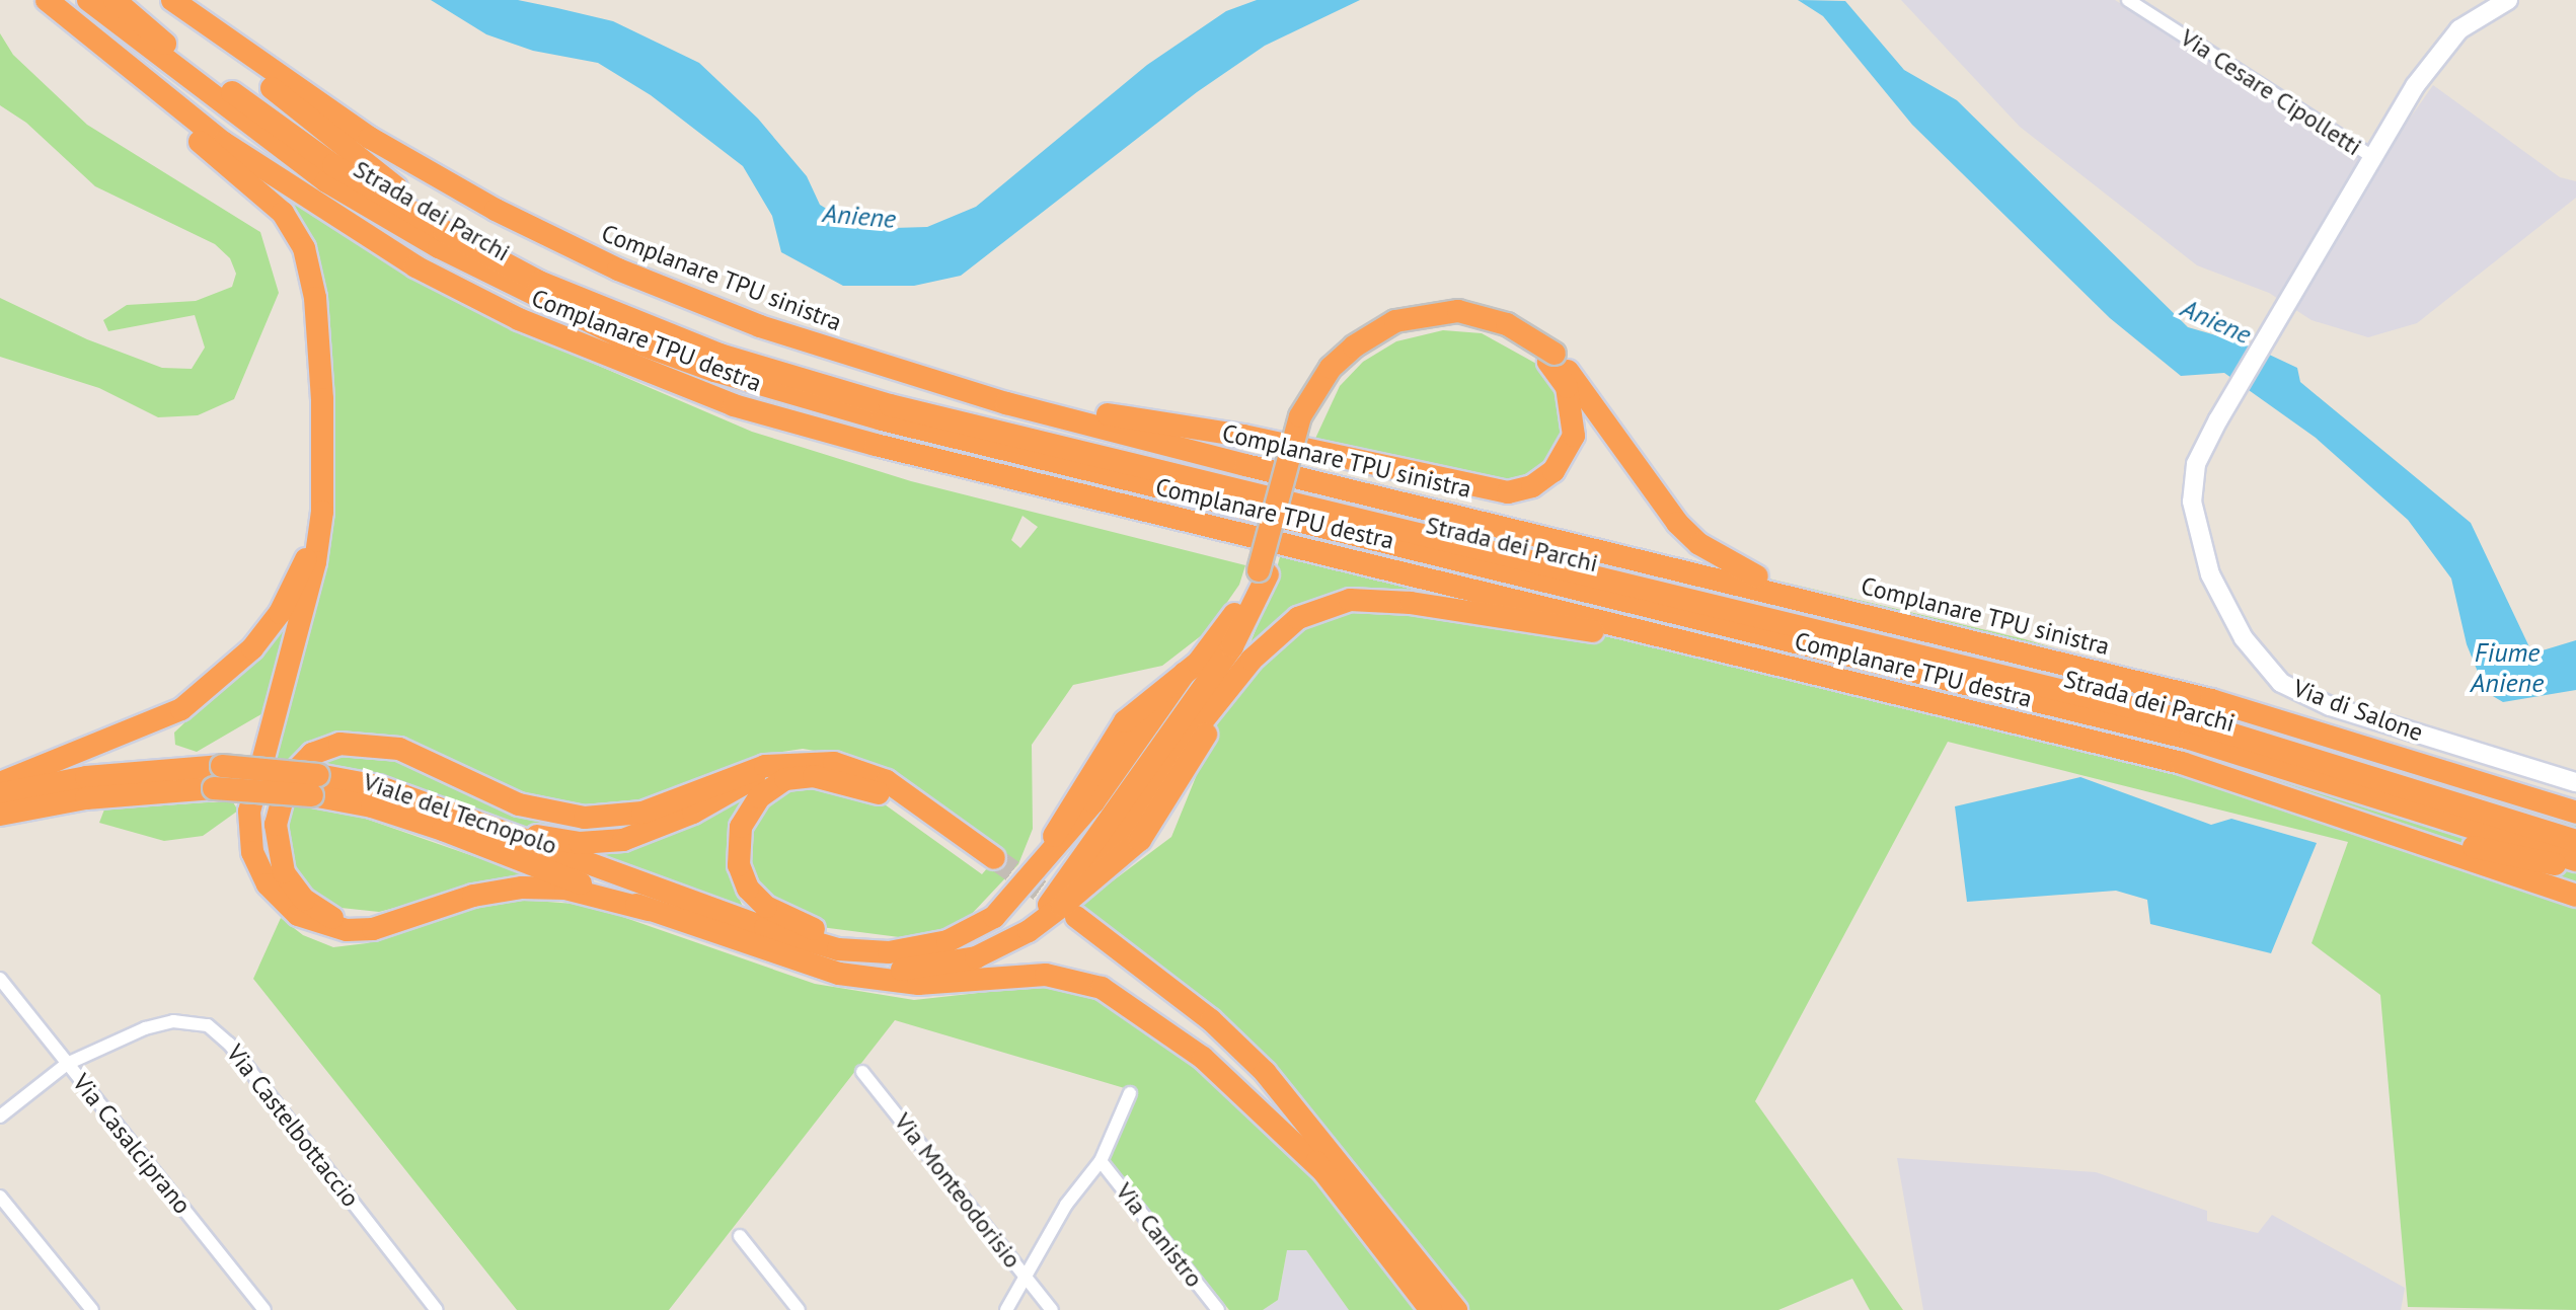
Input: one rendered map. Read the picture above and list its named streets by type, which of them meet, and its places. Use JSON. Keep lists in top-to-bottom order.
{
  "streets": {
    "highway": [
      "Strada dei Parchi",
      "Complanare TPU sinistra",
      "Complanare TPU destra",
      "Viale del Tecnopolo"
    ],
    "street": [
      "Via Cesare Cipolletti",
      "Via di Salone",
      "Via Castelbottaccio",
      "Via Casalciprano",
      "Via Monteodorisio",
      "Via Canistro"
    ]
  },
  "crossings": [
    ["Via Cesare Cipolletti", "Via di Salone"],
    ["Via Castelbottaccio", "Via Casalciprano"]
  ],
  "water": ["Aniene", "Fiume Aniene"]
}
